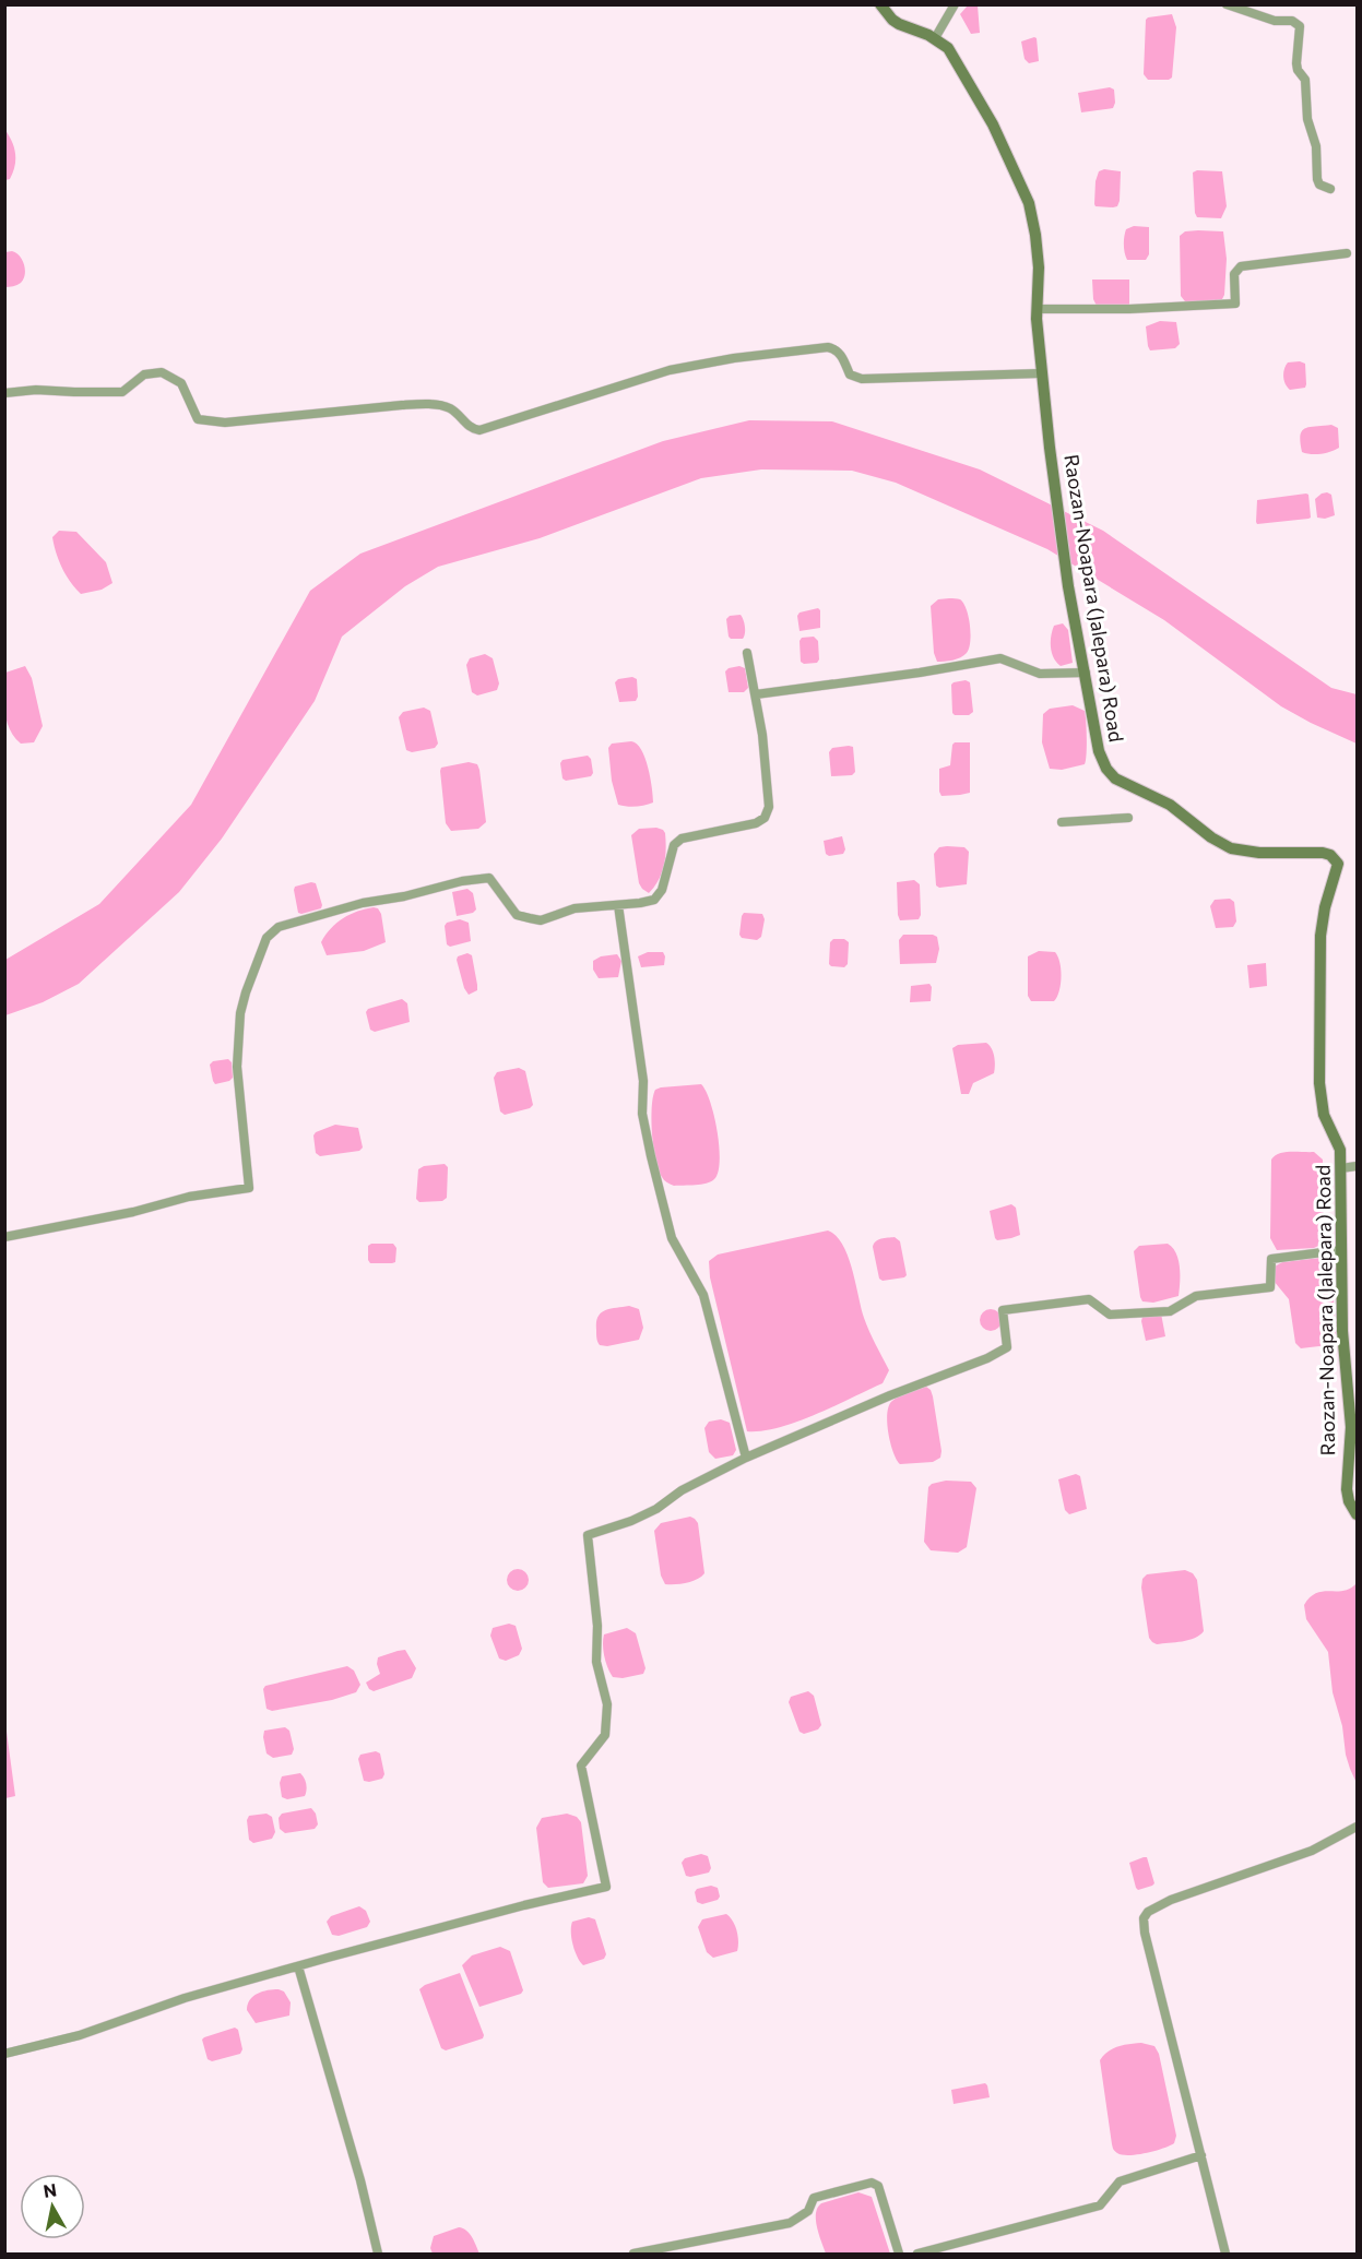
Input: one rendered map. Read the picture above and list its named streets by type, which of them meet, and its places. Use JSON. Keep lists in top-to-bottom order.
{
  "streets": {
    "main road": ["Raozan-Noapara (Jalepara) Road"]
  },
  "north": "top"
}
